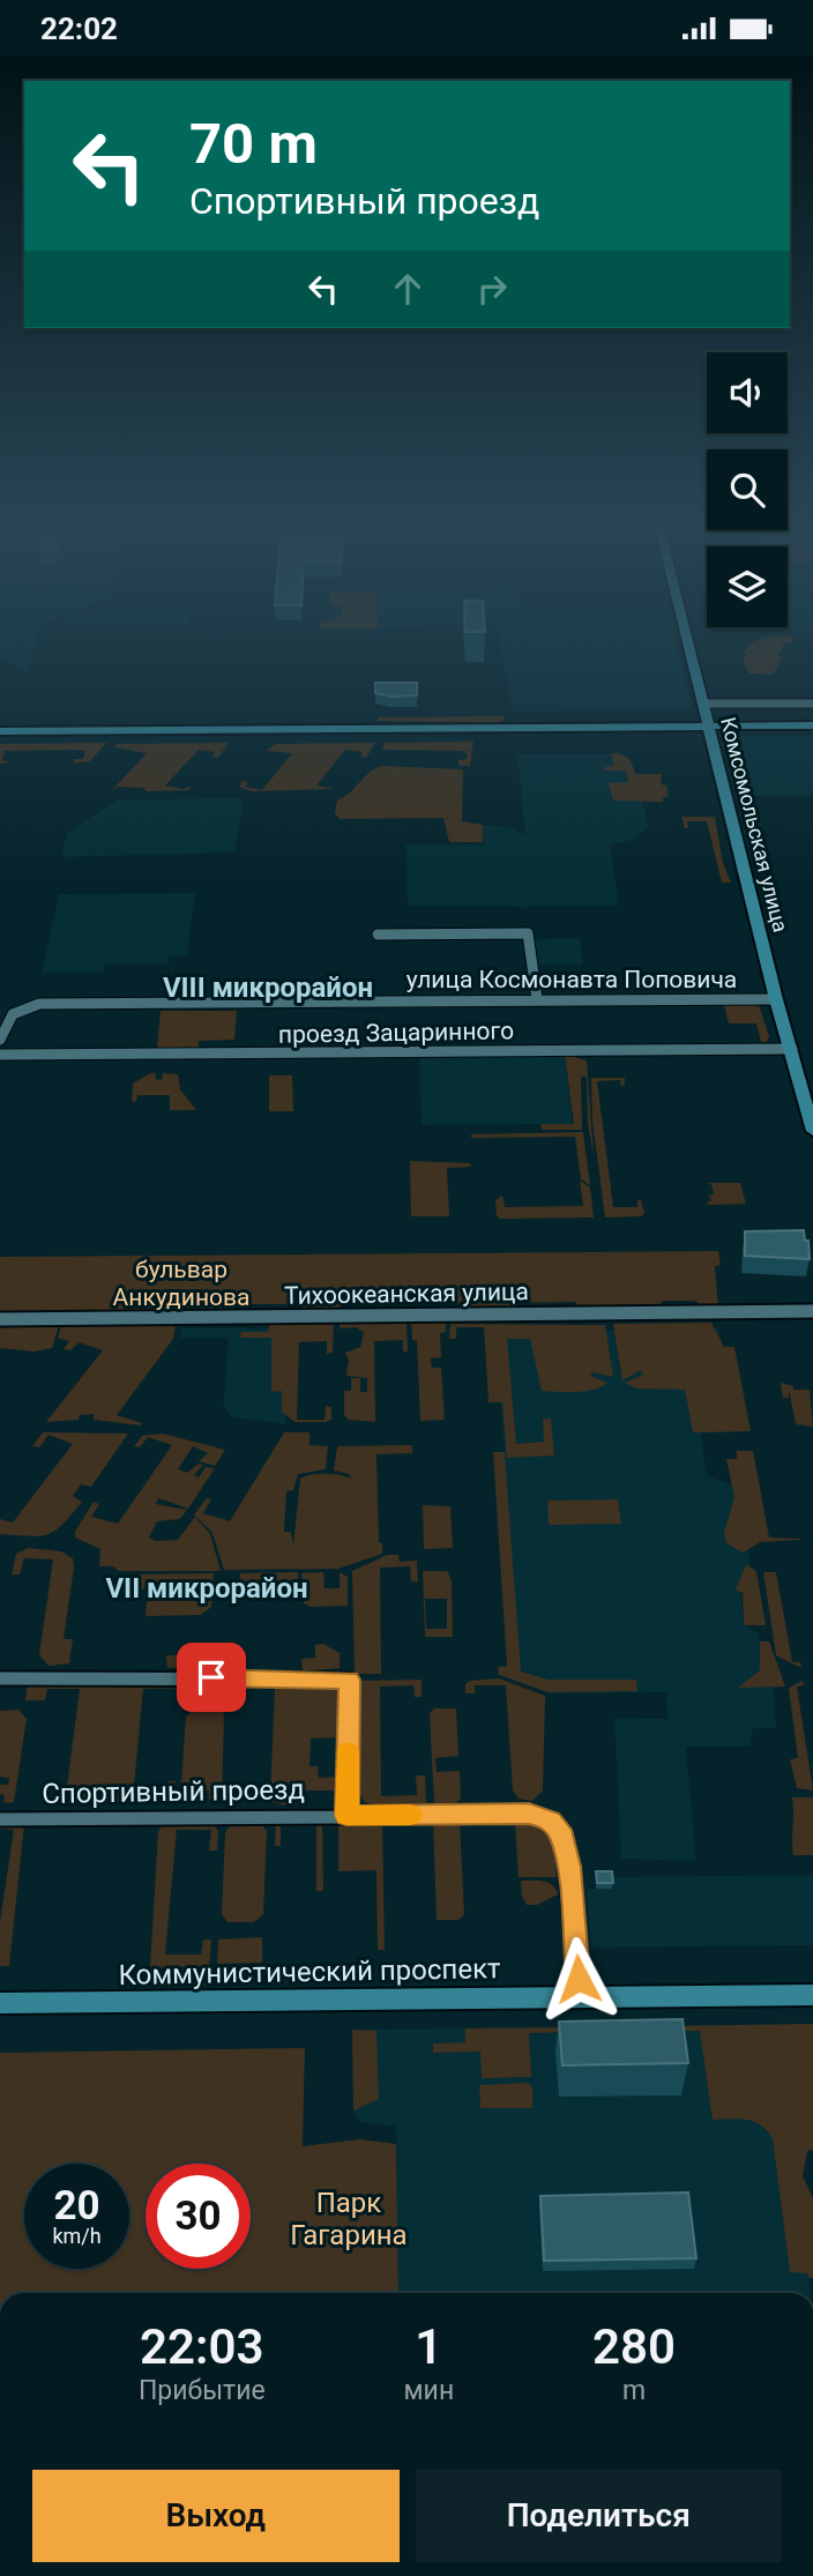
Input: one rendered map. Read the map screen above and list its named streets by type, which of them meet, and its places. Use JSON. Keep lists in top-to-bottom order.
{
  "streets": {
    "main road": ["Комсомольская улица", "Коммунистический проспект"],
    "street": [
      "улица Космонавта Поповича",
      "проезд Зацаринного",
      "Тихоокеанская улица",
      "Спортивный проезд"
    ]
  },
  "crossings": [
    ["Комсомольская улица", "улица Космонавта Поповича"],
    ["Комсомольская улица", "проезд Зацаринного"],
    ["Спортивный проезд", "Коммунистический проспект"]
  ],
  "districts": ["VIII микрорайон", "VII микрорайон"],
  "parks": ["бульвар Анкудинова", "Парк Гагарина"],
  "page": {
    "status": "22:02",
    "turn": ["70 m", "Спортивный проезд"],
    "speed": "20 km/h",
    "limit": "30",
    "eta": [
      "22:03",
      "Прибытие",
      "1",
      "мин",
      "280",
      "m"
    ],
    "buttons": ["Выход", "Поделиться"]
  }
}
